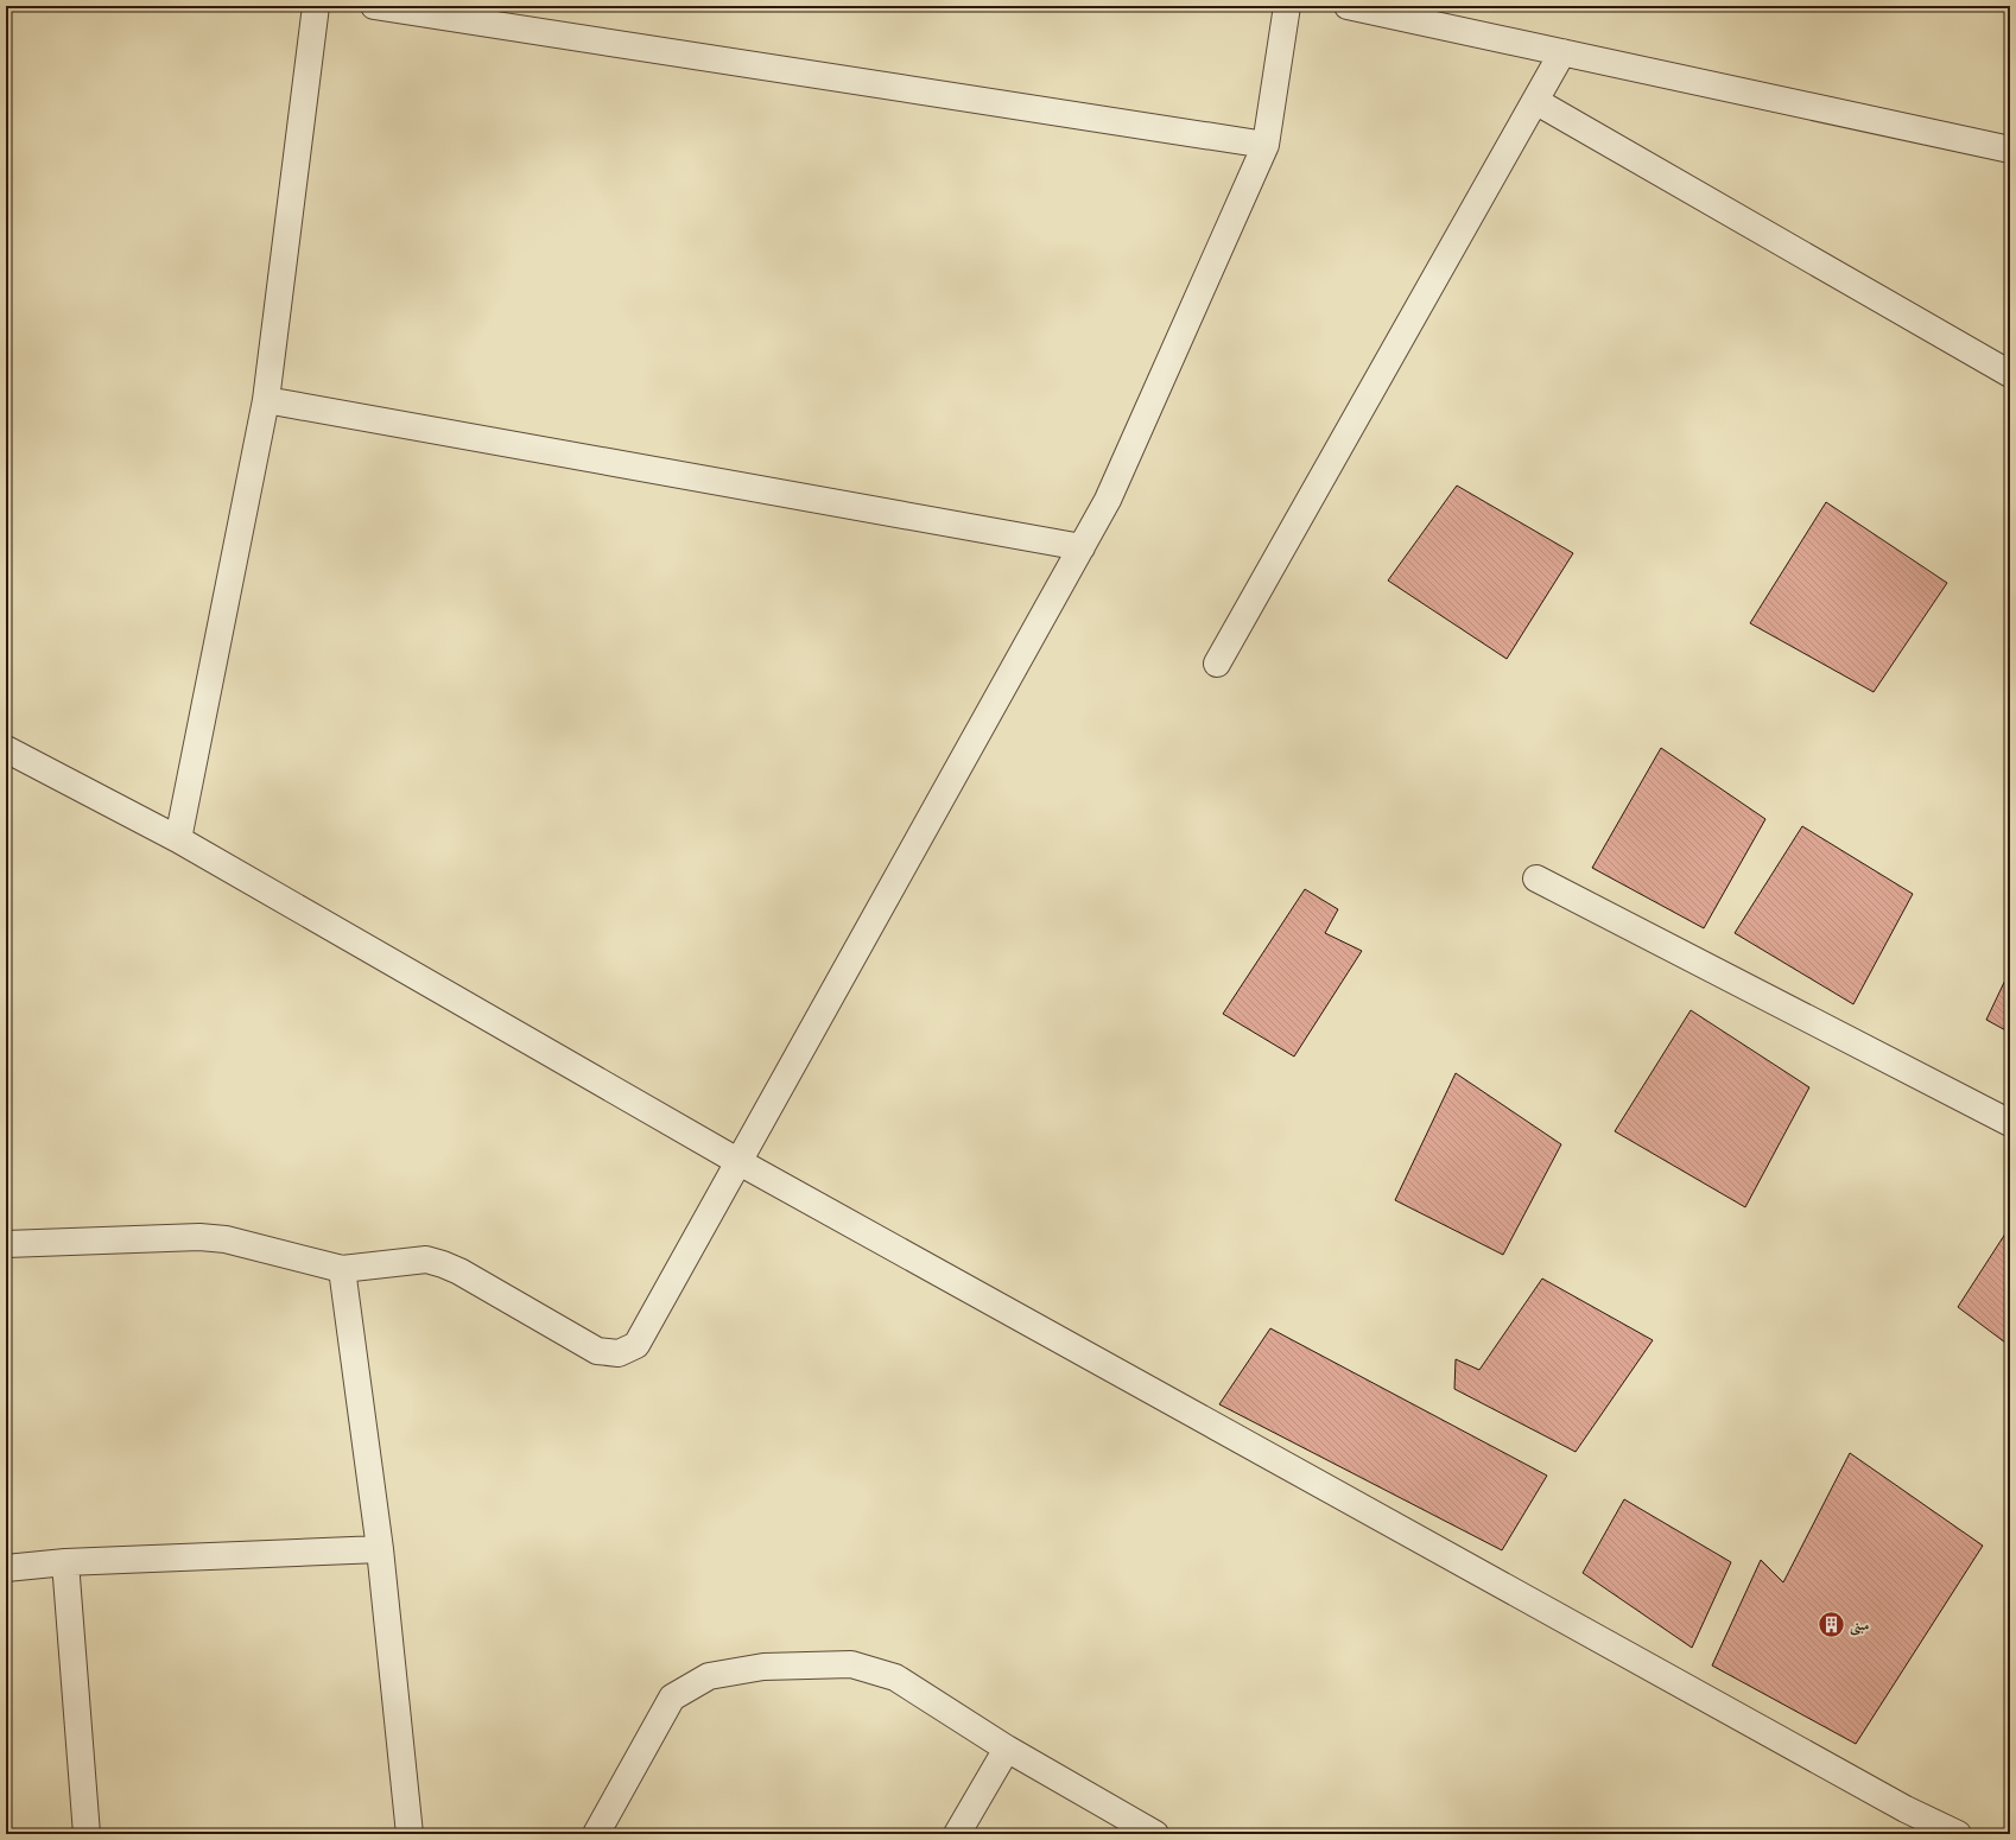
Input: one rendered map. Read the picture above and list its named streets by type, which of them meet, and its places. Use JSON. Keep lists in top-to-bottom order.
{
  "places": {
    "building": ["مبنى"]
  }
}
